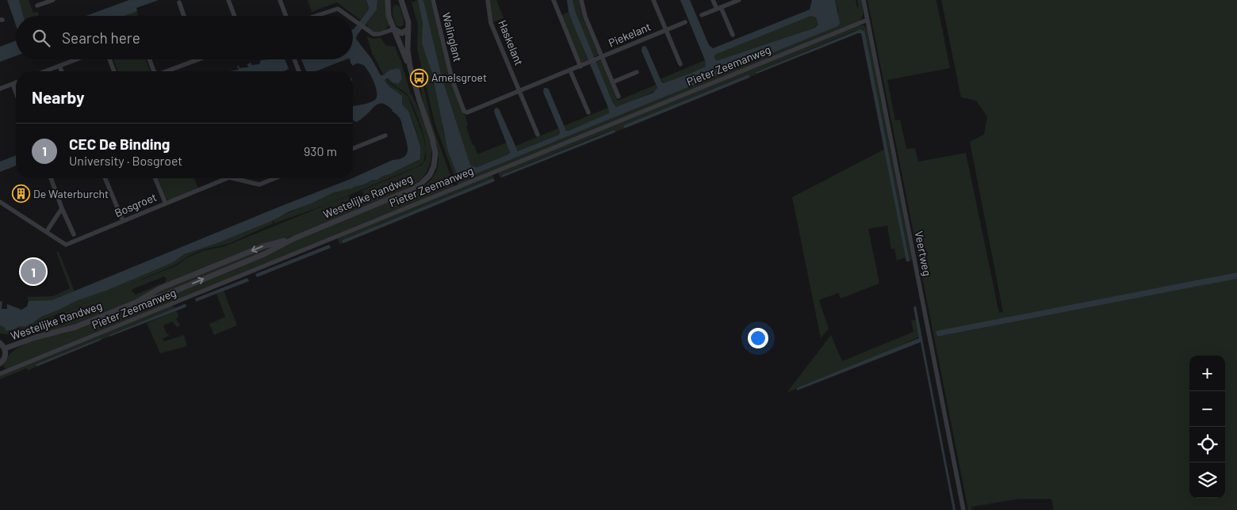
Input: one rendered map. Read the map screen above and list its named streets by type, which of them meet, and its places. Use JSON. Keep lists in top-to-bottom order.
{
  "streets": {
    "street": [
      "Piekelant",
      "Walinglant",
      "Haskelant",
      "Pieter Zeemanweg",
      "Westelijke Randweg",
      "Bosgroet",
      "Veertweg"
    ]
  },
  "crossings": [
    ["Piekelant", "Walinglant"],
    ["Walinglant", "Haskelant"],
    ["Pieter Zeemanweg", "Veertweg"]
  ],
  "places": {
    "bus stop": ["Amelsgroet"],
    "building": ["De Waterburcht"]
  },
  "page": {
    "search": "Search here",
    "heading": "Nearby",
    "list": [
      {
        "mark": "1",
        "name": "CEC De Binding",
        "note": "University · Bosgroet",
        "value": "930 m"
      }
    ],
    "pins": "1",
    "map_buttons": ["+", "−"]
  }
}
